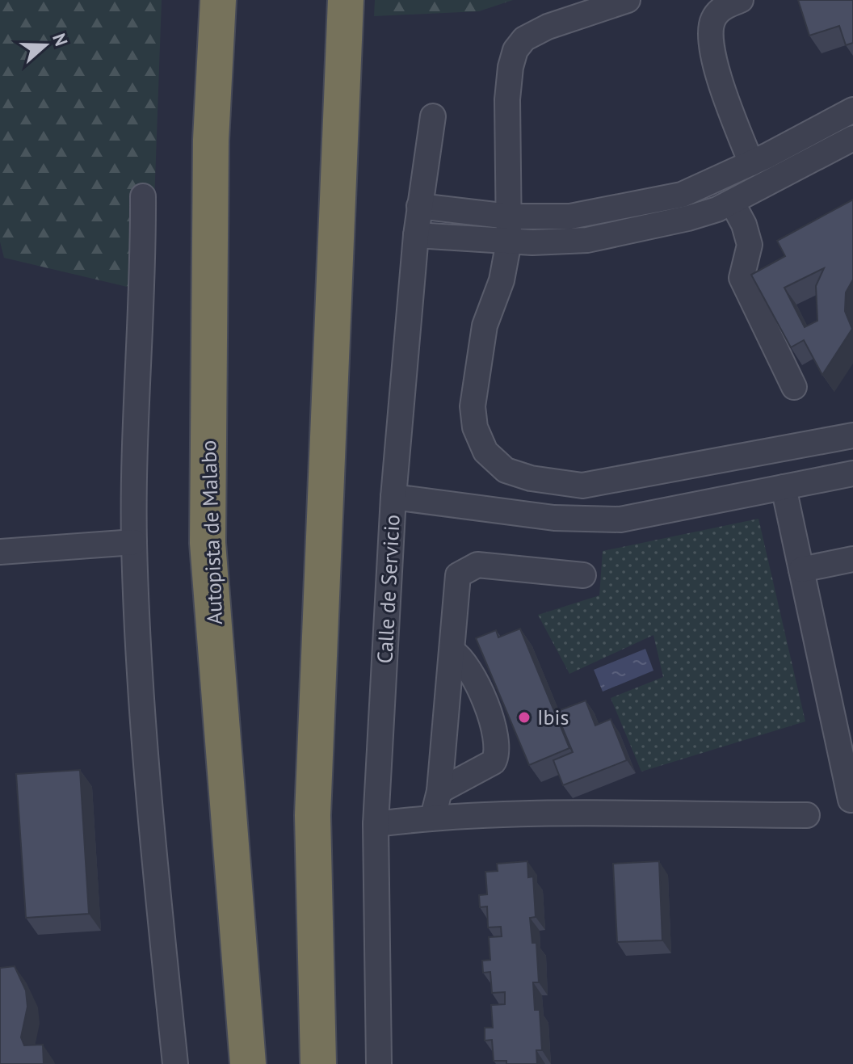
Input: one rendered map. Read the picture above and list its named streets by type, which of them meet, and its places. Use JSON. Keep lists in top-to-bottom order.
{
  "streets": {
    "highway": ["Autopista de Malabo"],
    "street": ["Calle de Servicio"]
  },
  "places": ["Ibis"],
  "north": "right"
}
